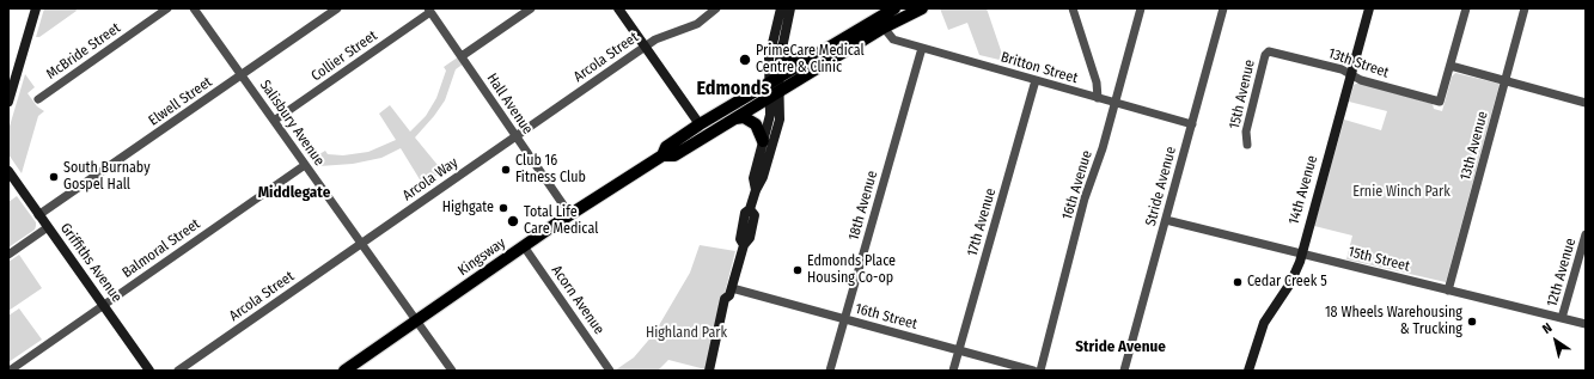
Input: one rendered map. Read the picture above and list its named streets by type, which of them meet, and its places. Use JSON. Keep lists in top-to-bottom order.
{
  "streets": {
    "main road": ["Kingsway"],
    "street": [
      "McBride Street",
      "Collier Street",
      "Arcola Street",
      "13th Street",
      "Britton Street",
      "15th Avenue",
      "Elwell Street",
      "Hall Avenue",
      "Salisbury Avenue",
      "13th Avenue",
      "Arcola Way",
      "16th Avenue",
      "Stride Avenue",
      "14th Avenue",
      "18th Avenue",
      "17th Avenue",
      "Balmoral Street",
      "15th Street",
      "Griffiths Avenue",
      "12th Avenue",
      "Acorn Avenue",
      "16th Street"
    ]
  },
  "crossings": [
    ["Collier Street", "Hall Avenue"],
    ["Collier Street", "Salisbury Avenue"],
    ["Arcola Street", "Hall Avenue"],
    ["Arcola Street", "Salisbury Avenue"],
    ["Arcola Street", "Arcola Way"],
    ["13th Street", "15th Avenue"],
    ["13th Street", "14th Avenue"],
    ["Britton Street", "16th Avenue"],
    ["Britton Street", "Stride Avenue"],
    ["Britton Street", "18th Avenue"],
    ["Britton Street", "17th Avenue"],
    ["Britton Street", "Kingsway"],
    ["Elwell Street", "Salisbury Avenue"],
    ["Elwell Street", "Griffiths Avenue"],
    ["Hall Avenue", "Arcola Way"],
    ["Hall Avenue", "Kingsway"],
    ["Salisbury Avenue", "Arcola Way"],
    ["Salisbury Avenue", "Balmoral Street"],
    ["Salisbury Avenue", "Kingsway"],
    ["13th Avenue", "15th Street"],
    ["Stride Avenue", "15th Street"],
    ["14th Avenue", "15th Street"],
    ["18th Avenue", "16th Street"],
    ["17th Avenue", "16th Street"],
    ["Balmoral Street", "Griffiths Avenue"],
    ["Kingsway", "Acorn Avenue"],
    ["15th Street", "12th Avenue"]
  ],
  "districts": ["Edmonds", "Middlegate", "Stride Avenue"],
  "parks": ["Ernie Winch Park", "Highland Park"],
  "places": [
    "PrimeCare Medical Centre & Clinic",
    "Club 16 Fitness Club",
    "South Burnaby Gospel Hall",
    "Highgate",
    "Total Life Care Medical",
    "Edmonds Place Housing Co-op",
    "Cedar Creek 5",
    "18 Wheels Warehousing & Trucking"
  ],
  "north": "top left"
}
